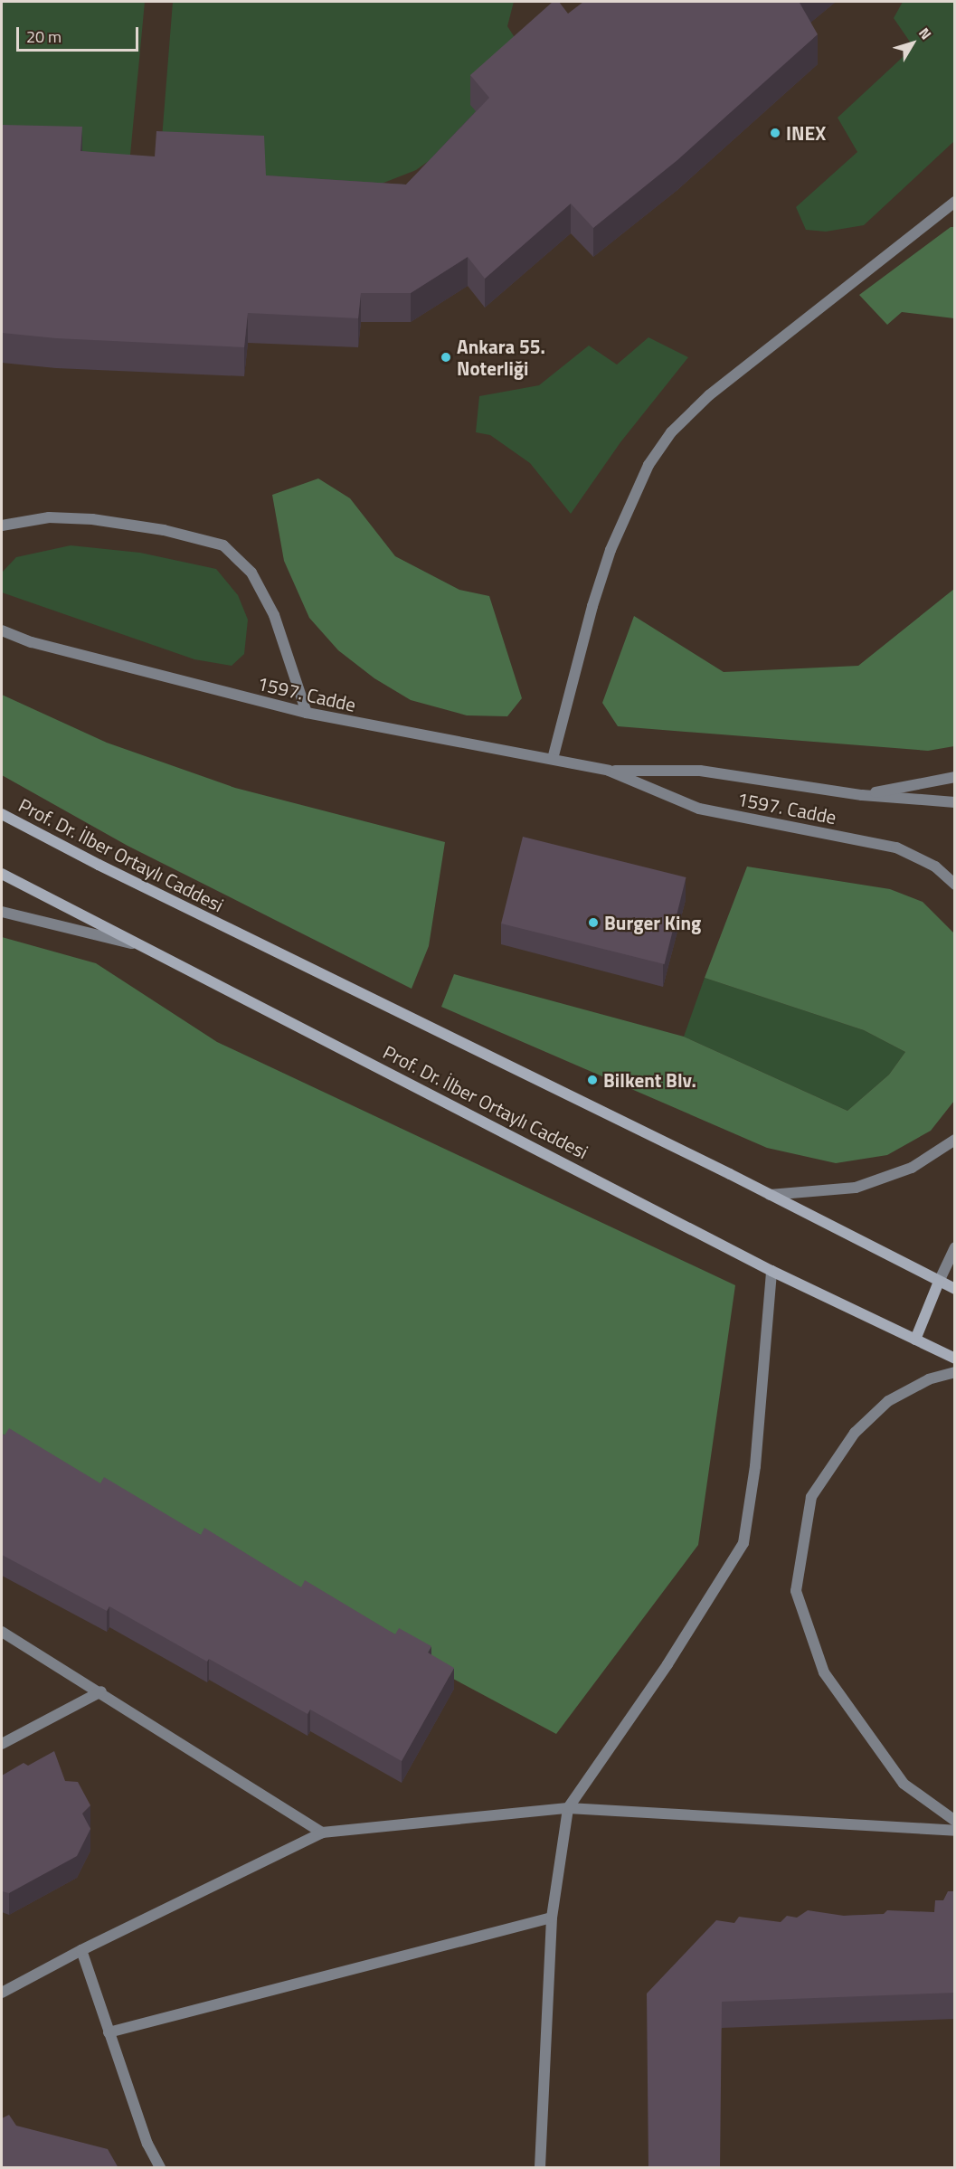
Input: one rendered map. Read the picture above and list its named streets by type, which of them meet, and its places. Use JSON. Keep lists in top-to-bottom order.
{
  "streets": {
    "street": ["1597. Cadde", "Prof. Dr. İlber Ortaylı Caddesi"]
  },
  "places": [
    "INEX",
    "Ankara 55. Noterliği",
    "Burger King",
    "Bilkent Blv."
  ],
  "scale_bar": "20 m",
  "north": "top right"
}
